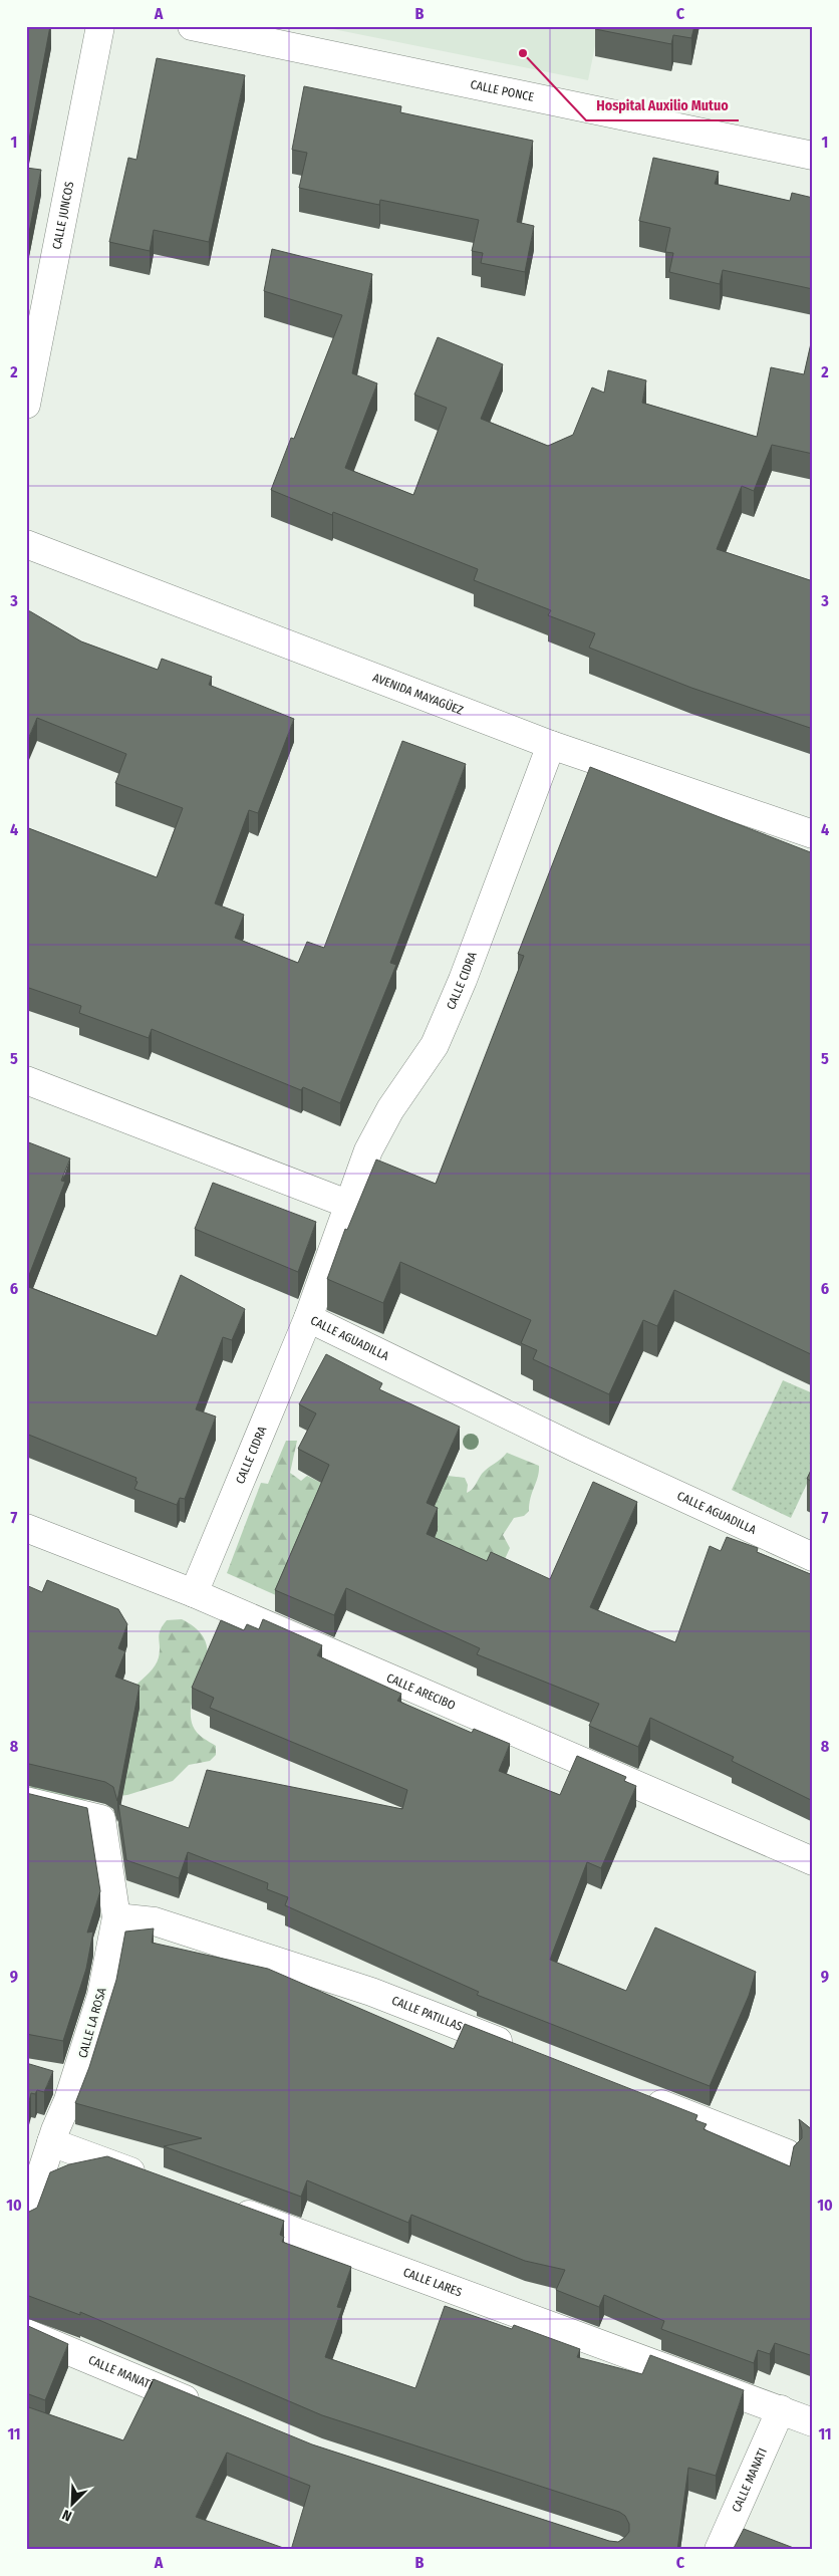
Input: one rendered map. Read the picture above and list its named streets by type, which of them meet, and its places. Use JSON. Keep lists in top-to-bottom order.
{
  "streets": {
    "street": [
      "CALLE PONCE",
      "CALLE JUNCOS",
      "AVENIDA MAYAGÜEZ",
      "CALLE CIDRA",
      "CALLE AGUADILLA",
      "CALLE ARECIBO",
      "CALLE PATILLAS",
      "CALLE LA ROSA",
      "CALLE LARES",
      "CALLE MANATÍ",
      "CALLE MANATI"
    ]
  },
  "crossings": [
    ["AVENIDA MAYAGÜEZ", "CALLE CIDRA"],
    ["CALLE CIDRA", "CALLE AGUADILLA"],
    ["CALLE CIDRA", "CALLE ARECIBO"],
    ["CALLE PATILLAS", "CALLE LA ROSA"],
    ["CALLE LARES", "CALLE MANATI"]
  ],
  "places": ["Hospital Auxilio Mutuo"],
  "north": "bottom left",
  "grid": {
    "columns": ["A", "B", "C"],
    "rows": [
      "1",
      "2",
      "3",
      "4",
      "5",
      "6",
      "7",
      "8",
      "9",
      "10",
      "11"
    ]
  }
}
